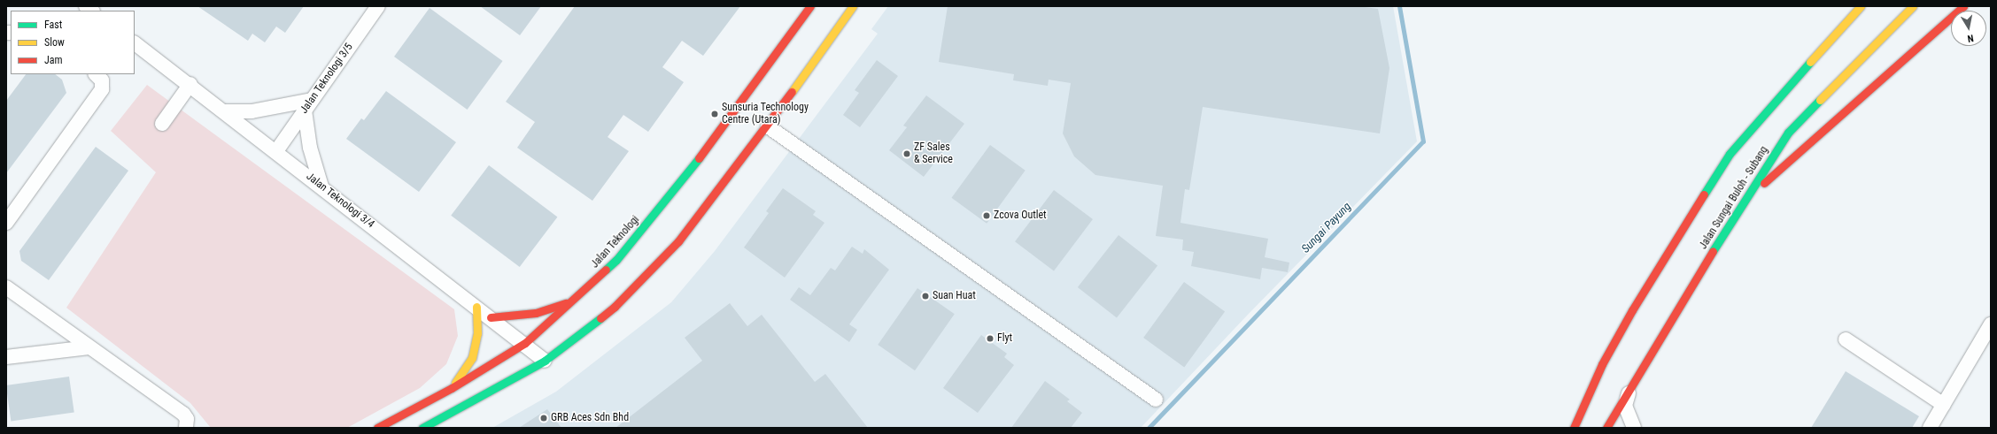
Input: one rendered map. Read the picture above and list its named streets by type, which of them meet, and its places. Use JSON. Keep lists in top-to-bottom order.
{
  "streets": {
    "main road": ["Jalan Sungai Buloh - Subang", "Jalan Teknologi"],
    "street": ["Jalan Teknologi 3/5", "Jalan Teknologi 3/4"]
  },
  "crossings": [
    ["Jalan Teknologi 3/5", "Jalan Teknologi 3/4"],
    ["Jalan Teknologi 3/4", "Jalan Teknologi"]
  ],
  "water": ["Sungai Payung"],
  "places": [
    "Sunsuria Technology Centre (Utara)",
    "ZF Sales & Service",
    "Zcova Outlet",
    "Suan Huat",
    "Flyt",
    "GRB Aces Sdn Bhd"
  ],
  "legend": ["Fast", "Slow", "Jam"],
  "north": "bottom"
}
